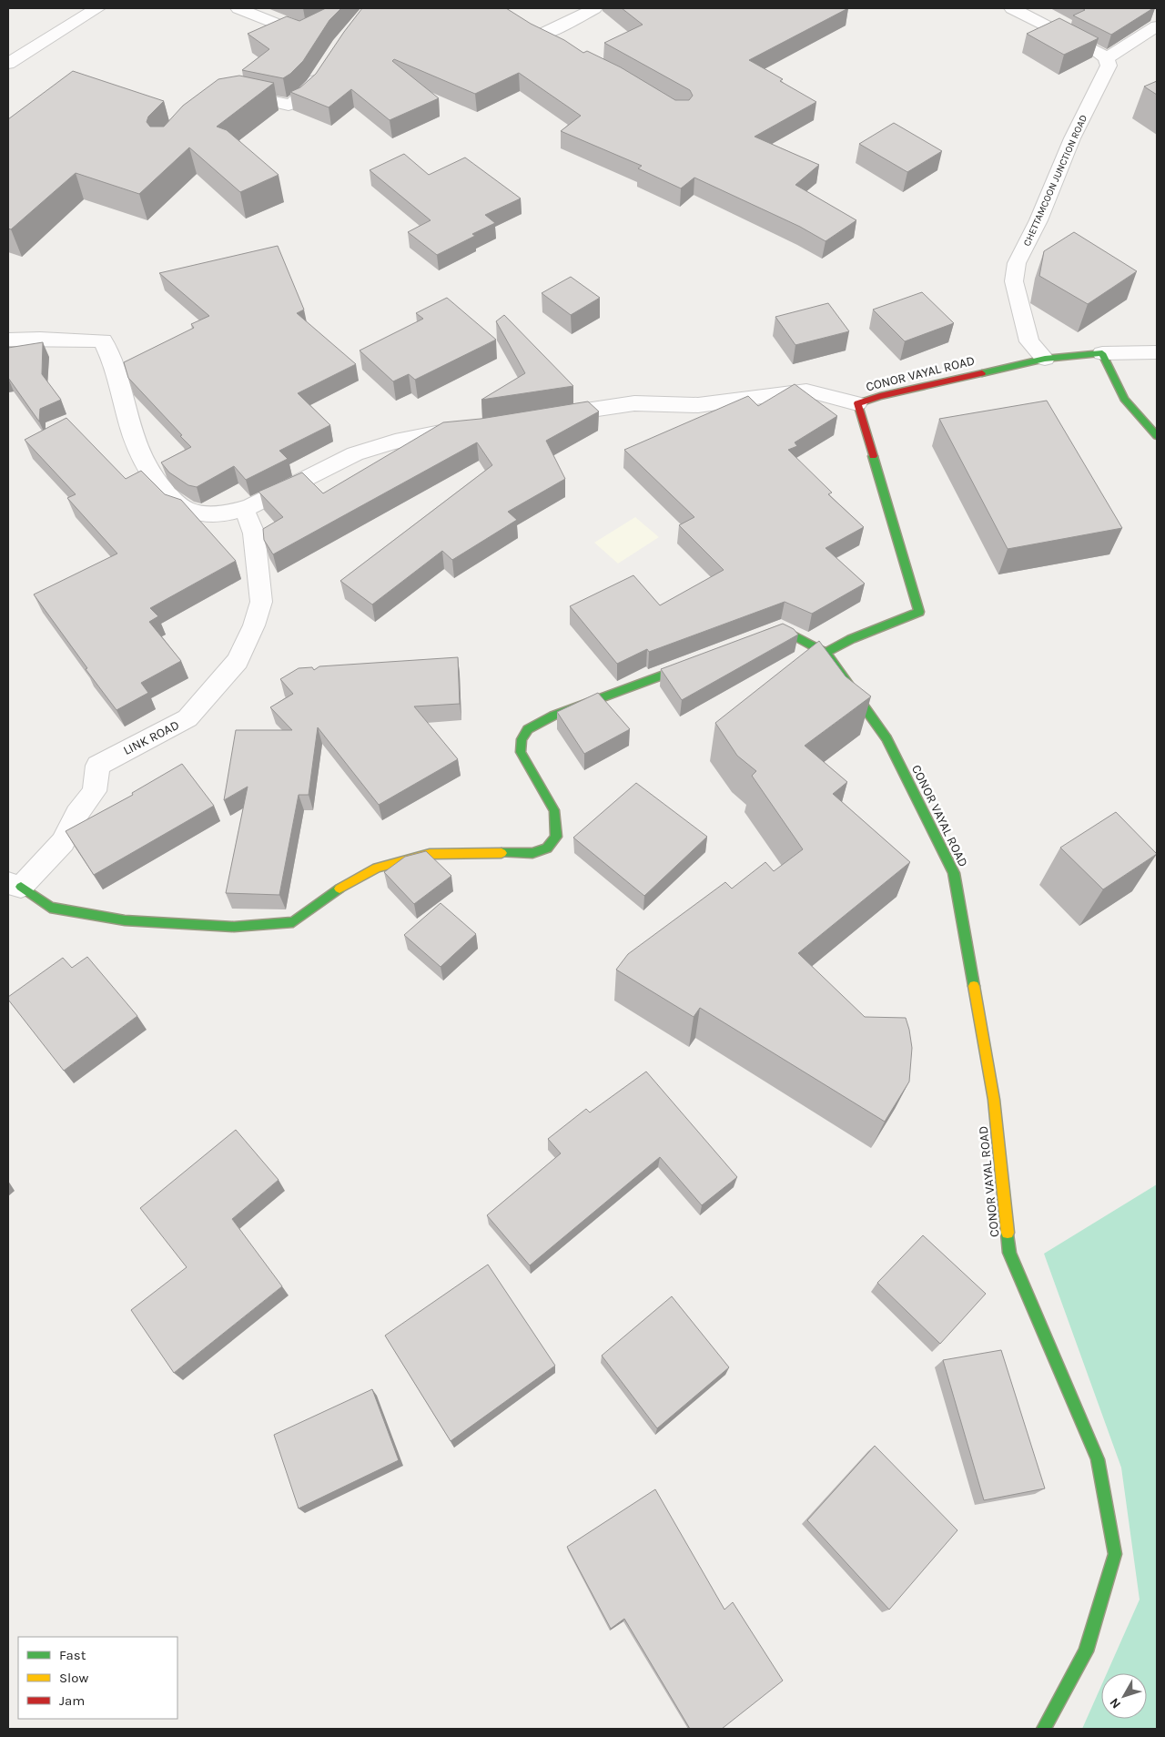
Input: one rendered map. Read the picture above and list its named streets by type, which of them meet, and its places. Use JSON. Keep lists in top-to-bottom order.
{
  "streets": {
    "street": ["CHETTAMCOON JUNCTION ROAD", "CONOR VAYAL ROAD", "LINK ROAD"]
  },
  "crossings": [
    ["CHETTAMCOON JUNCTION ROAD", "CONOR VAYAL ROAD"]
  ],
  "legend": ["Fast", "Slow", "Jam"],
  "north": "bottom left"
}
